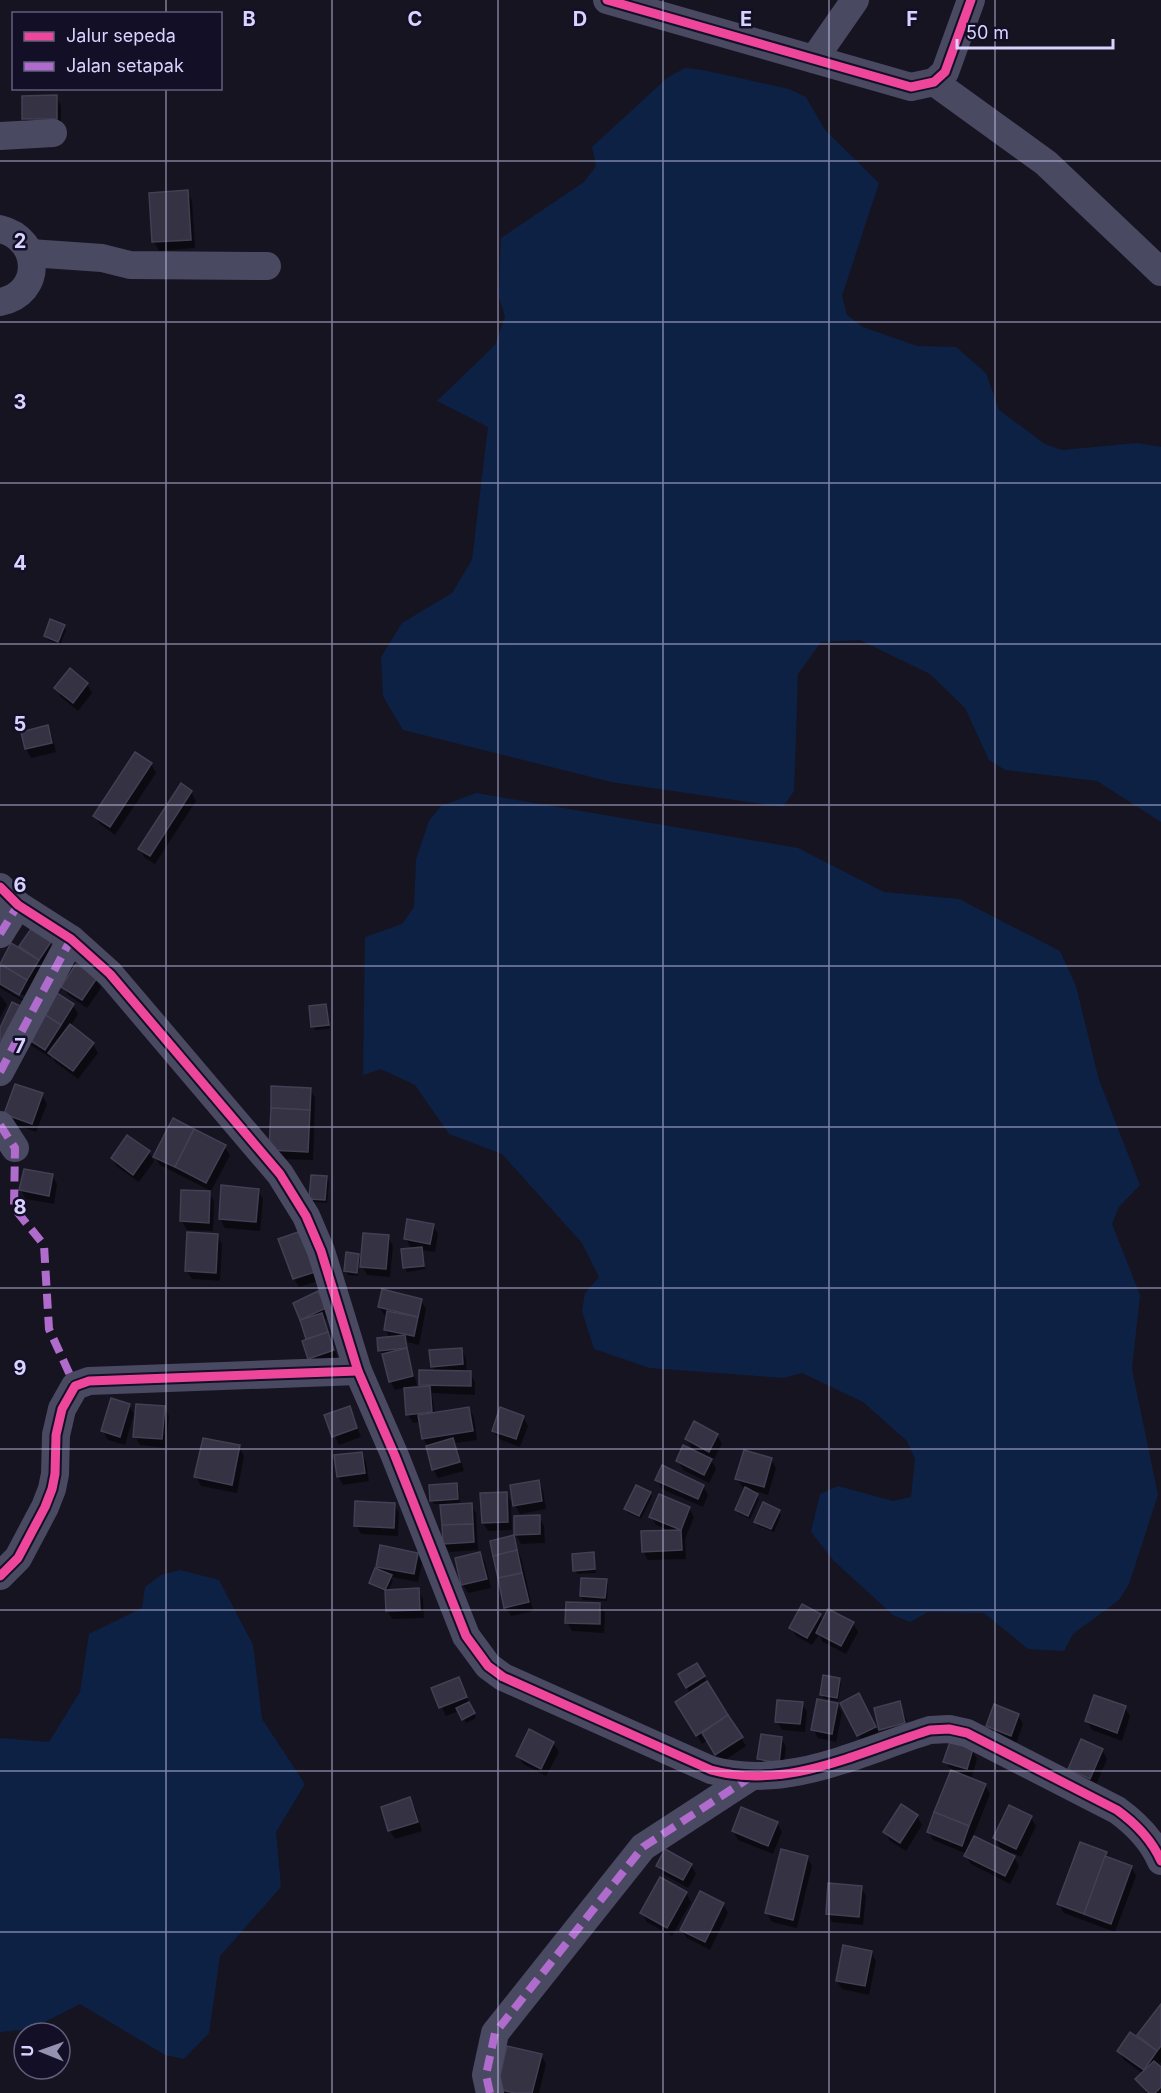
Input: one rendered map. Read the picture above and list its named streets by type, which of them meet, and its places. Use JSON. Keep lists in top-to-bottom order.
{
  "legend": ["Jalur sepeda", "Jalan setapak"],
  "scale_bar": "50 m",
  "north": "left",
  "grid": {
    "columns": [
      "B",
      "C",
      "D",
      "E",
      "F"
    ],
    "rows": [
      "2",
      "3",
      "4",
      "5",
      "6",
      "7",
      "8",
      "9"
    ]
  }
}
